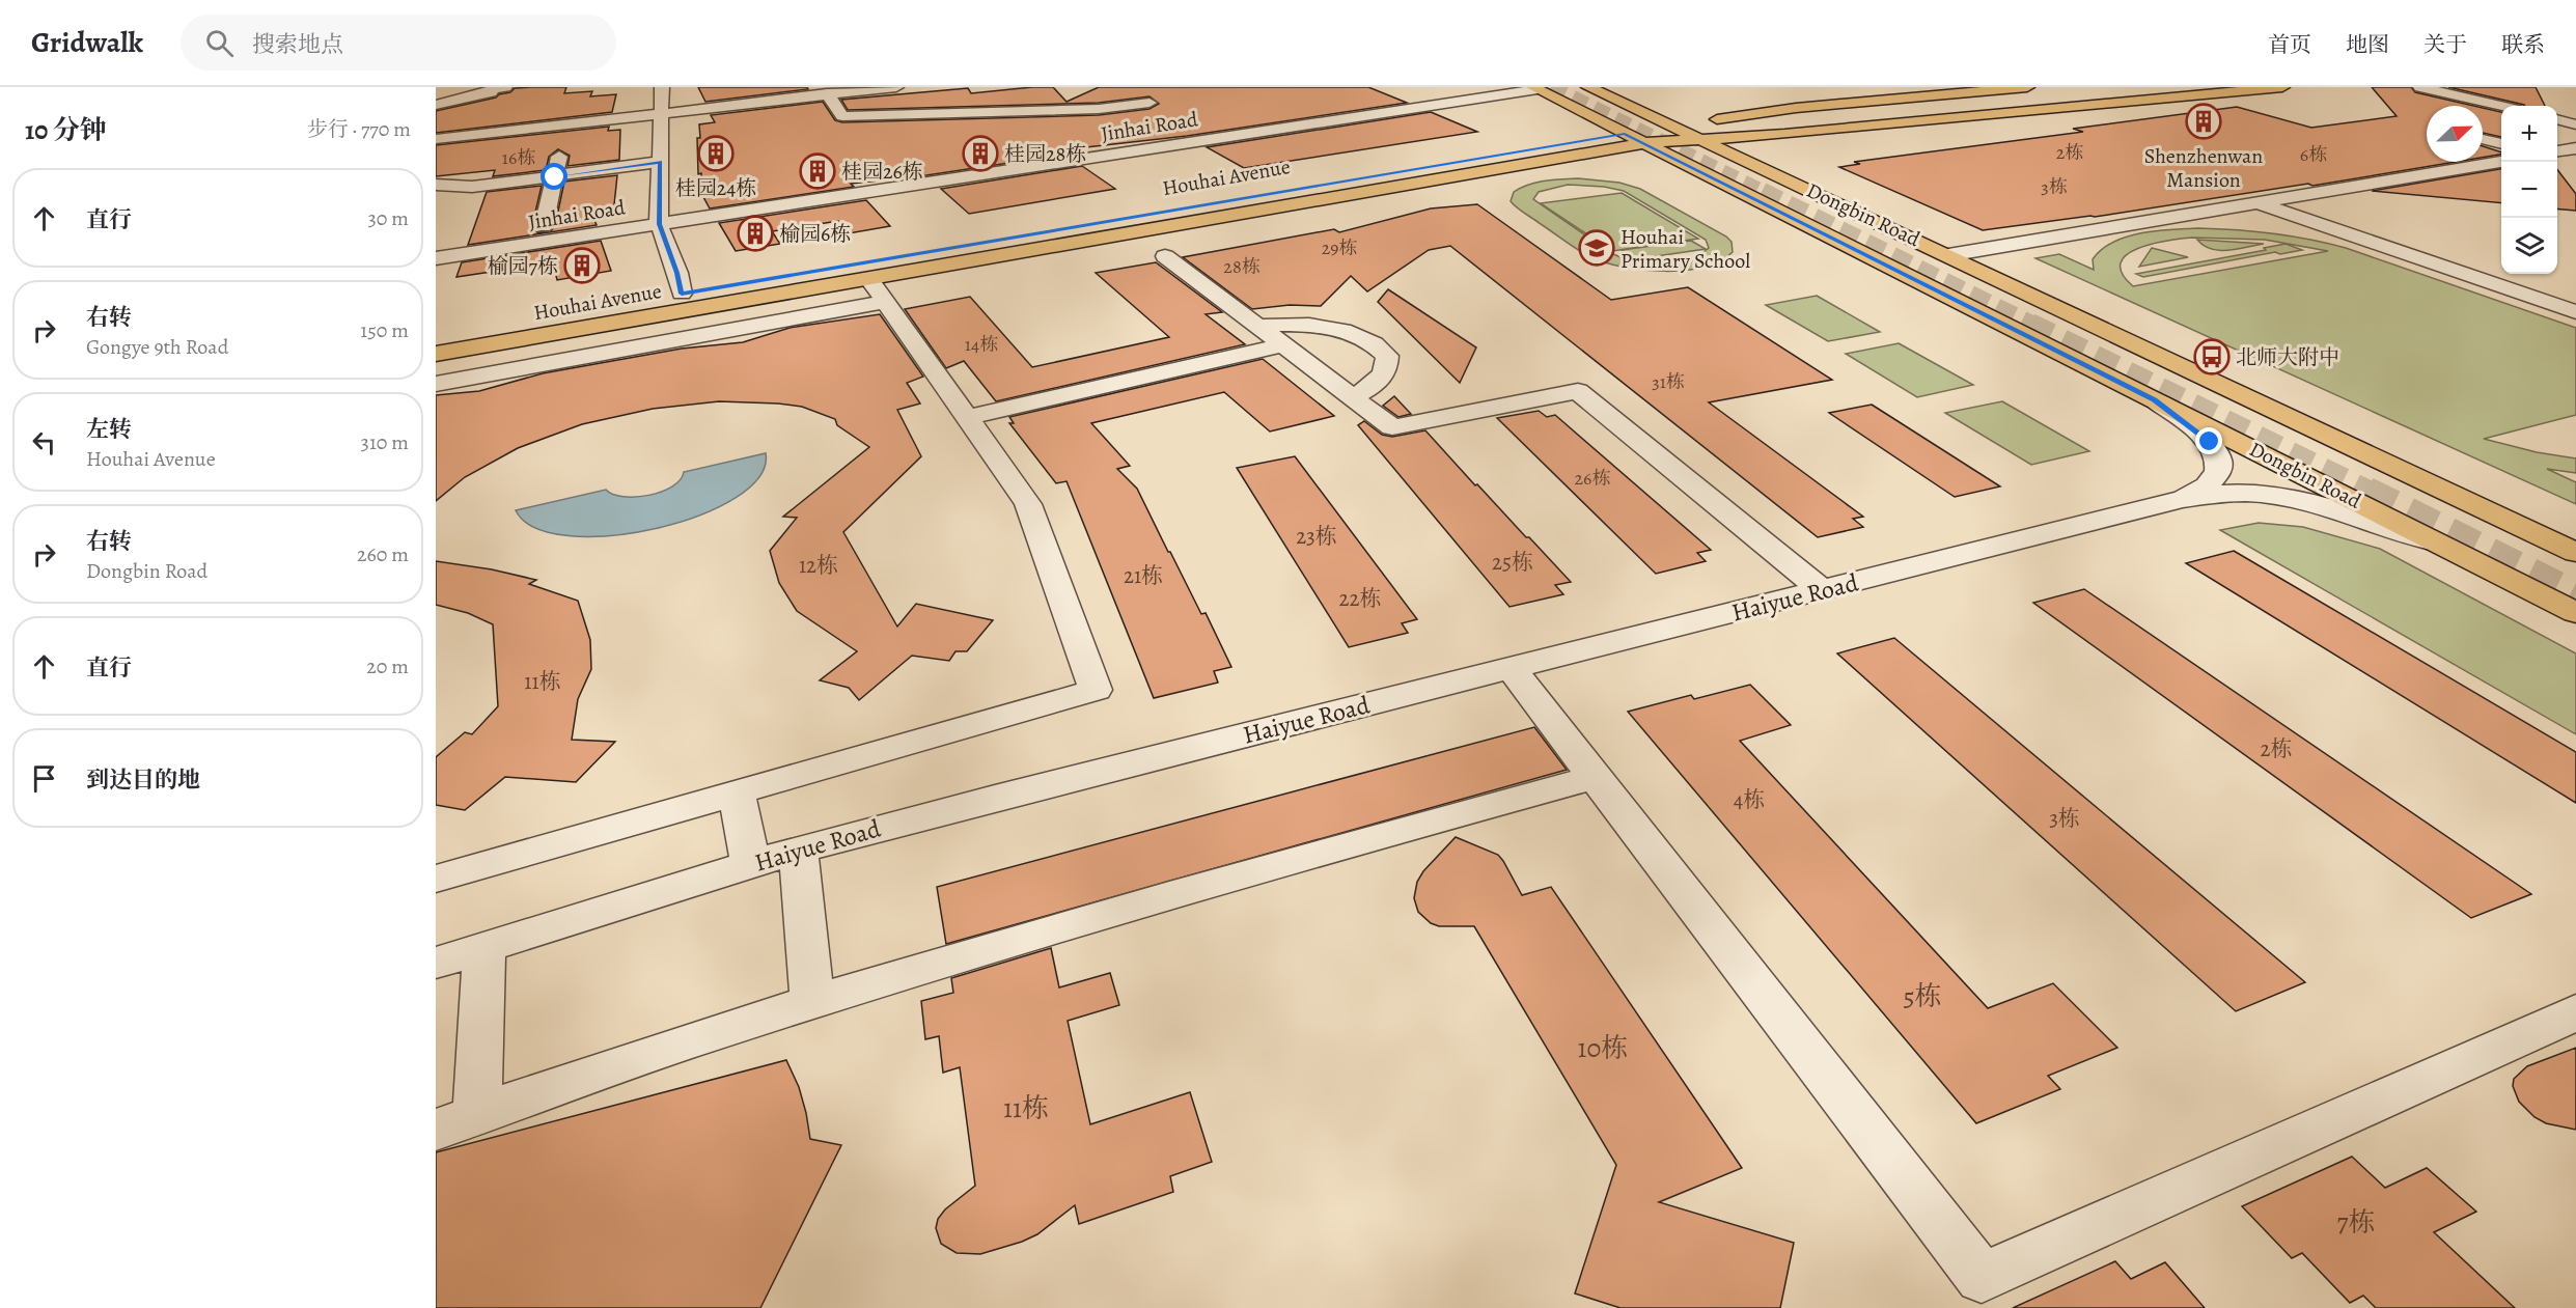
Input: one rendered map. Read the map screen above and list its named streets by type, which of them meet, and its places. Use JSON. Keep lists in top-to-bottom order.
{
  "streets": {
    "main road": ["Houhai Avenue", "Dongbin Road"],
    "street": ["Jinhai Road", "Haiyue Road"]
  },
  "crossings": [
    ["Jinhai Road", "Dongbin Road"],
    ["Houhai Avenue", "Dongbin Road"]
  ],
  "places": {
    "building": [
      "Shenzhenwan Mansion",
      "桂园24栋",
      "桂园28栋",
      "桂园26栋",
      "榆园6栋",
      "榆园7栋"
    ],
    "school or university": ["Houhai Primary School"],
    "bus stop": ["北师大附中"]
  },
  "house_numbers": [
    "2栋",
    "6栋",
    "16栋",
    "3栋",
    "29栋",
    "28栋",
    "14栋",
    "31栋",
    "26栋",
    "23栋",
    "25栋",
    "12栋",
    "21栋",
    "22栋",
    "11栋",
    "2栋",
    "4栋",
    "3栋",
    "5栋",
    "10栋",
    "11栋",
    "7栋"
  ],
  "north": "top right",
  "page": {
    "header": "Gridwalk",
    "search": "搜索地点",
    "nav": [
      "首页",
      "地图",
      "关于",
      "联系"
    ],
    "heading": ["10 分钟", "步行 · 770 m"],
    "map_buttons": ["+", "−"],
    "list": [
      ["直行", "30 m"],
      ["右转", "Gongye 9th Road", "150 m"],
      ["左转", "Houhai Avenue", "310 m"],
      ["右转", "Dongbin Road", "260 m"],
      ["直行", "20 m"],
      "到达目的地"
    ]
  }
}
